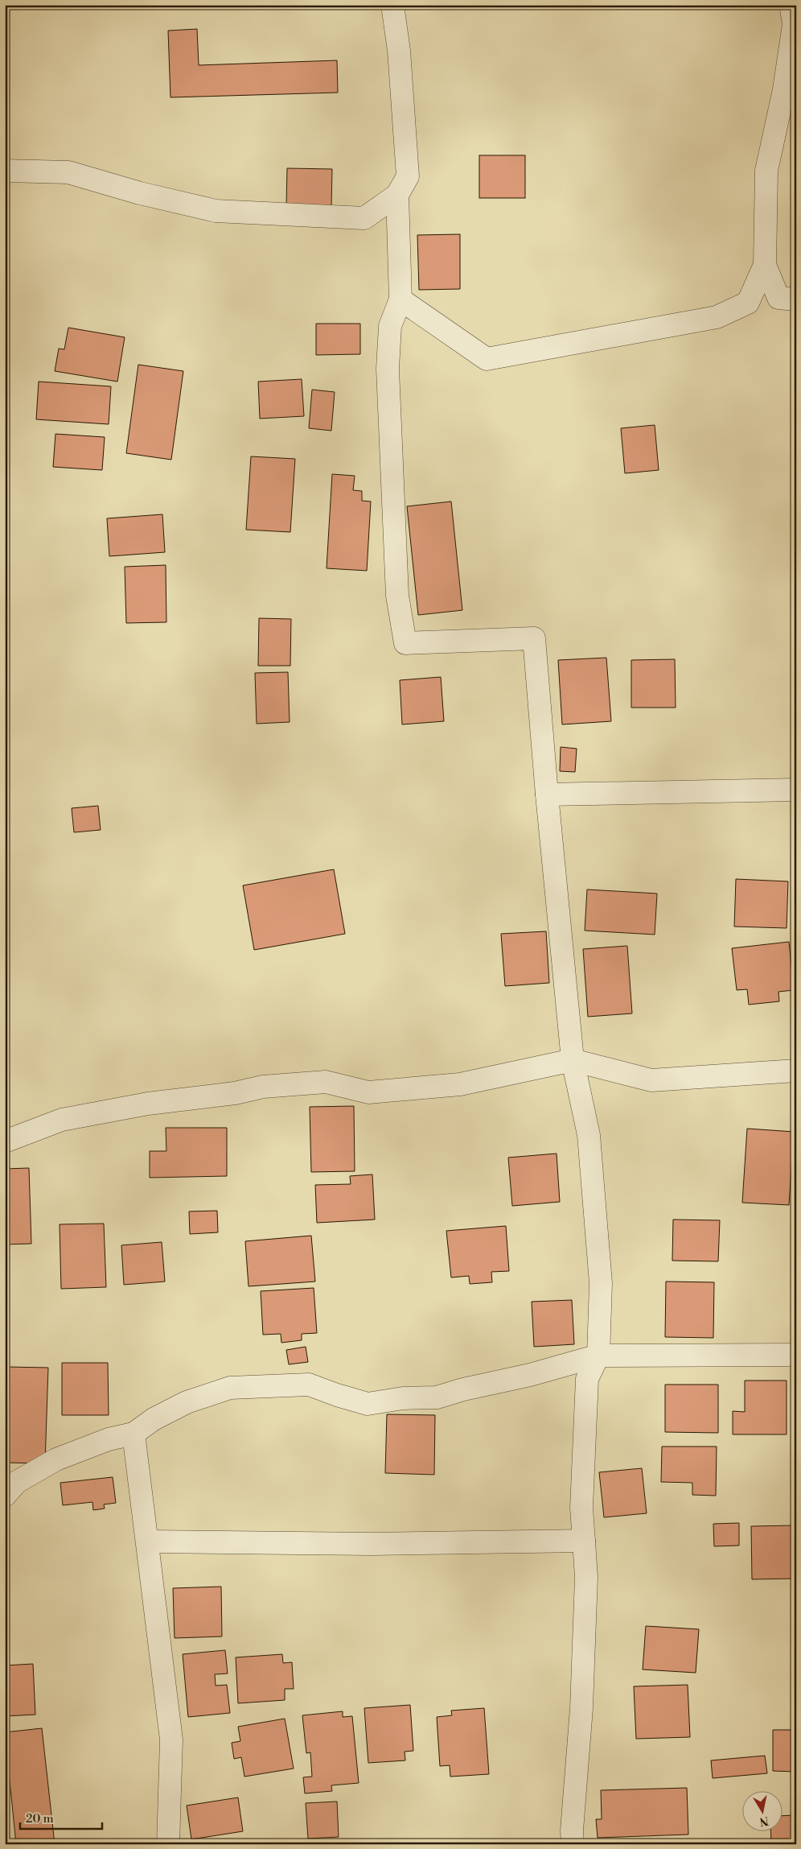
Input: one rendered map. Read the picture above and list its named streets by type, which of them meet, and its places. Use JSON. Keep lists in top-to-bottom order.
{
  "scale_bar": "20 m",
  "north": "bottom"
}
